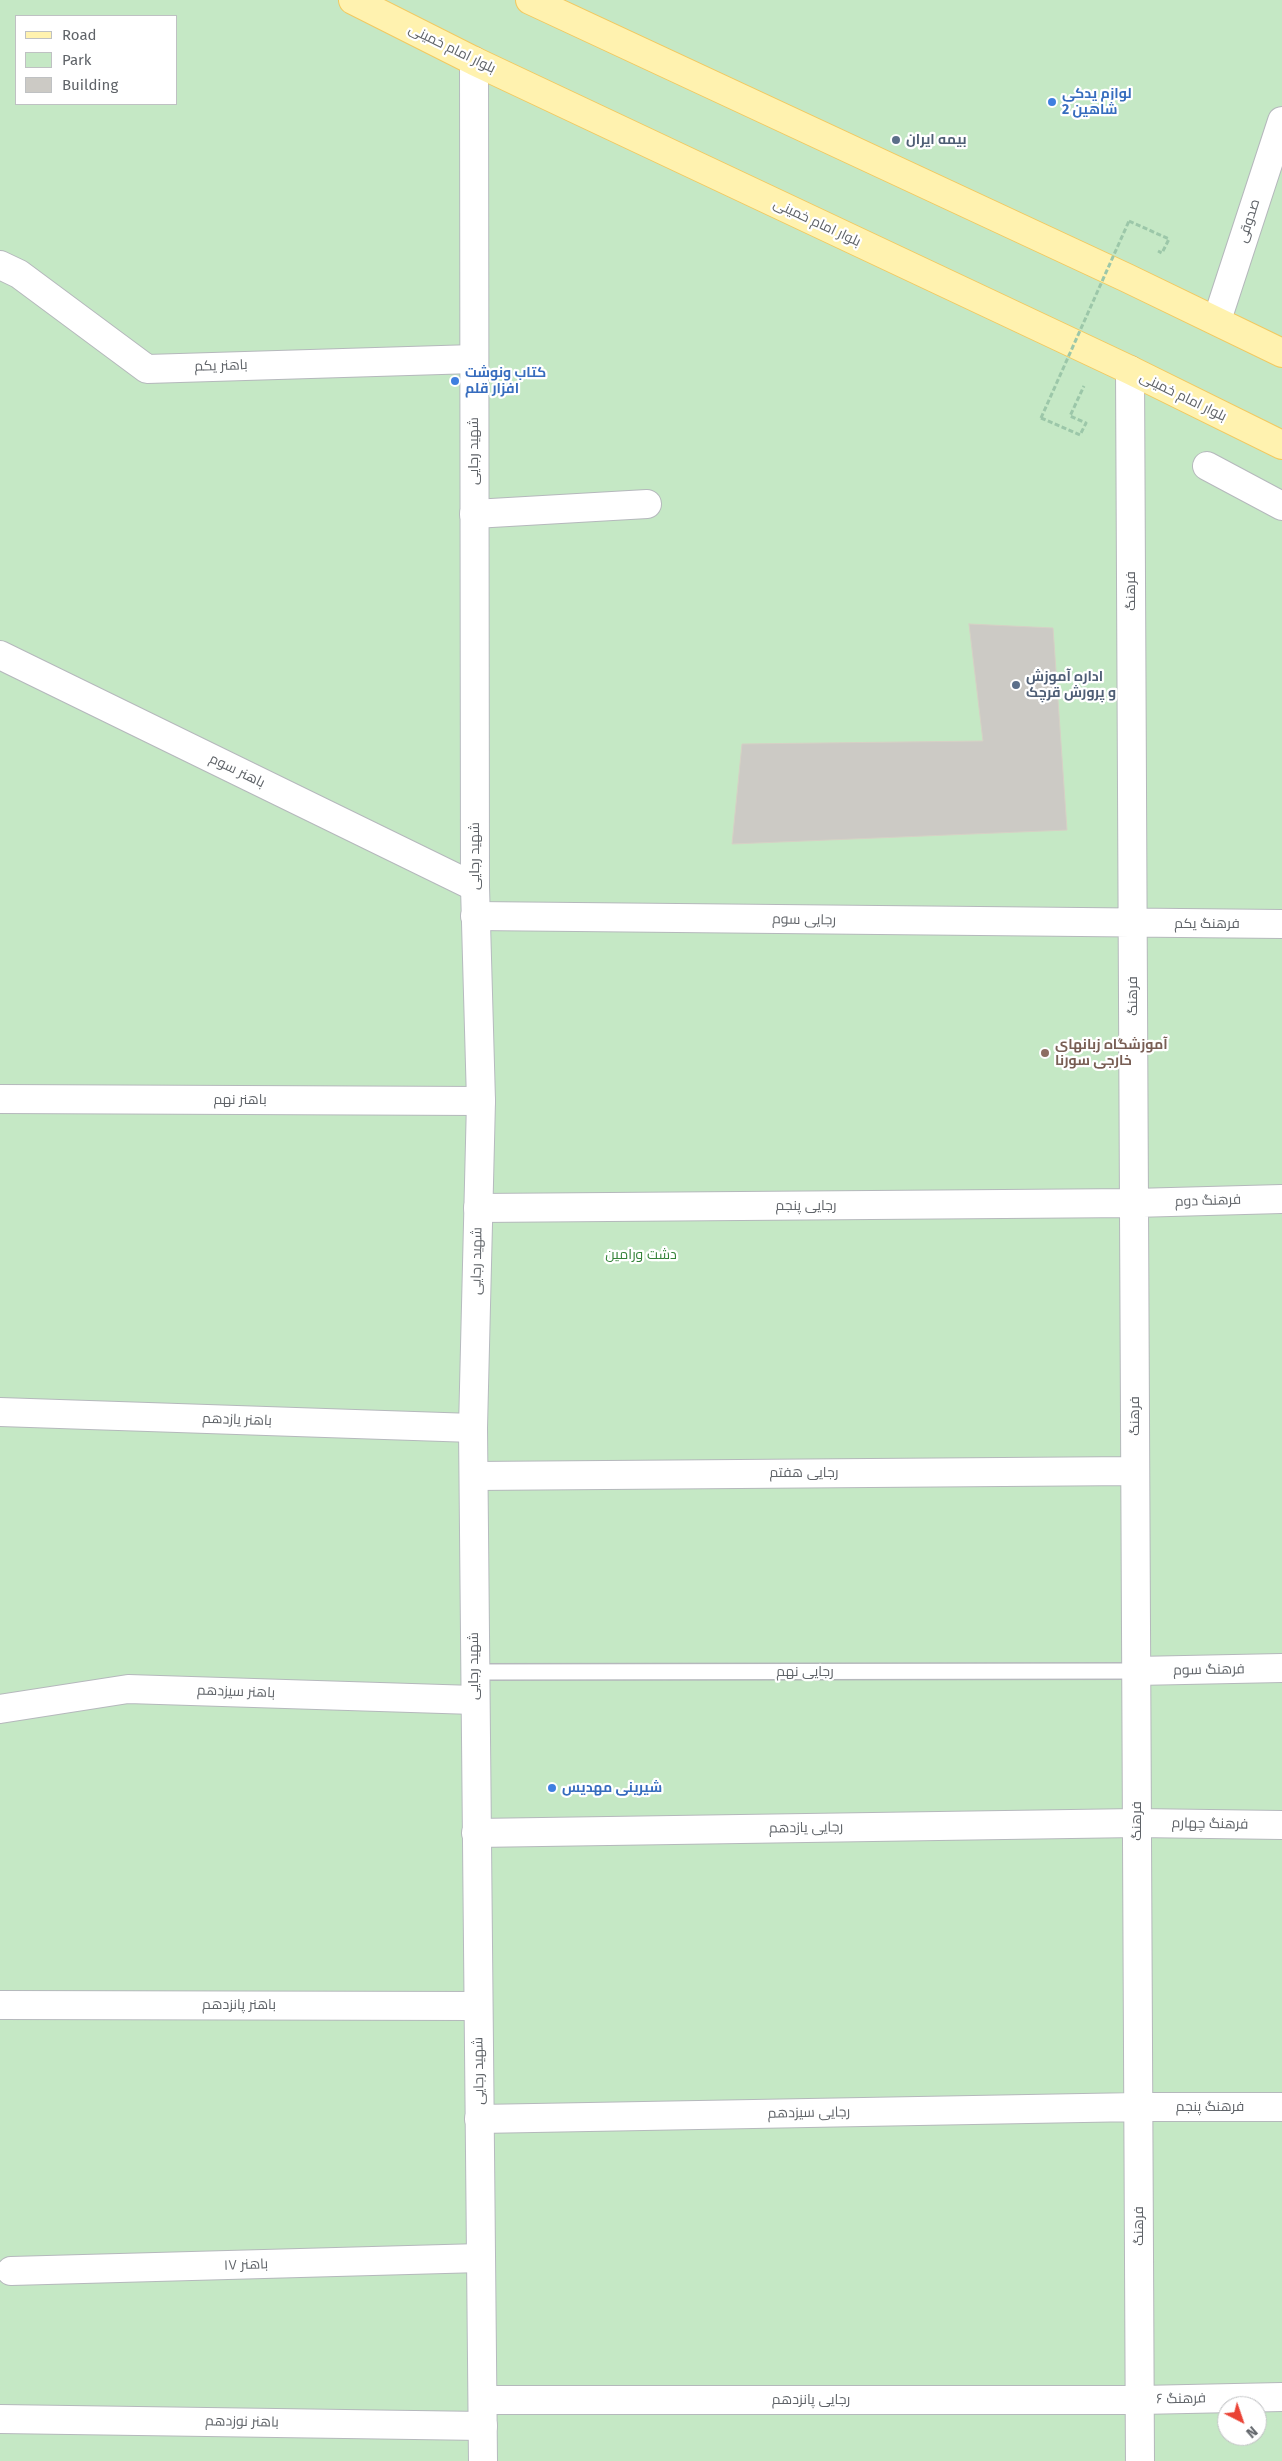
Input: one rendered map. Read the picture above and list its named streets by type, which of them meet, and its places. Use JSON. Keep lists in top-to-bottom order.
{
  "streets": {
    "main road": ["بلوار امام خمینی"],
    "street": [
      "صدوقی",
      "باهنر یکم",
      "شهید رجایی",
      "فرهنگ",
      "باهنر سوم",
      "رجایی سوم",
      "فرهنگ یکم",
      "باهنر نهم",
      "فرهنگ دوم",
      "رجایی پنجم",
      "باهنر یازدهم",
      "رجایی هفتم",
      "فرهنگ سوم",
      "باهنر سیزدهم",
      "فرهنگ چهارم",
      "رجایی یازدهم",
      "باهنر پانزدهم",
      "فرهنگ پنجم",
      "رجایی سیزدهم",
      "باهنر ۱۷",
      "فرهنگ ۶",
      "رجایی پانزدهم",
      "باهنر نوزدهم"
    ],
    "lane": ["رجایی نهم"]
  },
  "crossings": [
    ["بلوار امام خمینی", "شهید رجایی"],
    ["بلوار امام خمینی", "فرهنگ"],
    ["باهنر یکم", "شهید رجایی"],
    ["شهید رجایی", "باهنر سوم"],
    ["شهید رجایی", "رجایی سوم"],
    ["شهید رجایی", "باهنر نهم"],
    ["شهید رجایی", "رجایی پنجم"],
    ["شهید رجایی", "باهنر یازدهم"],
    ["شهید رجایی", "رجایی هفتم"],
    ["شهید رجایی", "رجایی نهم"],
    ["شهید رجایی", "باهنر سیزدهم"],
    ["شهید رجایی", "رجایی یازدهم"],
    ["شهید رجایی", "باهنر پانزدهم"],
    ["شهید رجایی", "رجایی سیزدهم"],
    ["شهید رجایی", "باهنر ۱۷"],
    ["شهید رجایی", "رجایی پانزدهم"],
    ["شهید رجایی", "باهنر نوزدهم"],
    ["فرهنگ", "رجایی سوم"],
    ["فرهنگ", "فرهنگ یکم"],
    ["فرهنگ", "فرهنگ دوم"],
    ["فرهنگ", "رجایی پنجم"],
    ["فرهنگ", "رجایی هفتم"],
    ["فرهنگ", "فرهنگ سوم"],
    ["فرهنگ", "رجایی نهم"],
    ["فرهنگ", "فرهنگ چهارم"],
    ["فرهنگ", "رجایی یازدهم"],
    ["فرهنگ", "فرهنگ پنجم"],
    ["فرهنگ", "رجایی سیزدهم"],
    ["فرهنگ", "فرهنگ ۶"],
    ["فرهنگ", "رجایی پانزدهم"],
    ["رجایی سوم", "فرهنگ یکم"],
    ["فرهنگ دوم", "رجایی پنجم"],
    ["فرهنگ سوم", "رجایی نهم"],
    ["فرهنگ چهارم", "رجایی یازدهم"],
    ["فرهنگ پنجم", "رجایی سیزدهم"],
    ["فرهنگ ۶", "رجایی پانزدهم"],
    ["رجایی پانزدهم", "باهنر نوزدهم"]
  ],
  "parks": ["دشت ورامین"],
  "places": [
    "لوازم یدکی شاهین 2",
    "بیمه ایران",
    "کتاب ونوشت افزار قلم",
    "اداره آموزش و پرورش قرچک",
    "آموزشگاه زبانهای خارجی سورنا",
    "شیرینی مهدیس"
  ],
  "legend": ["Road", "Park", "Building"],
  "north": "bottom right"
}
